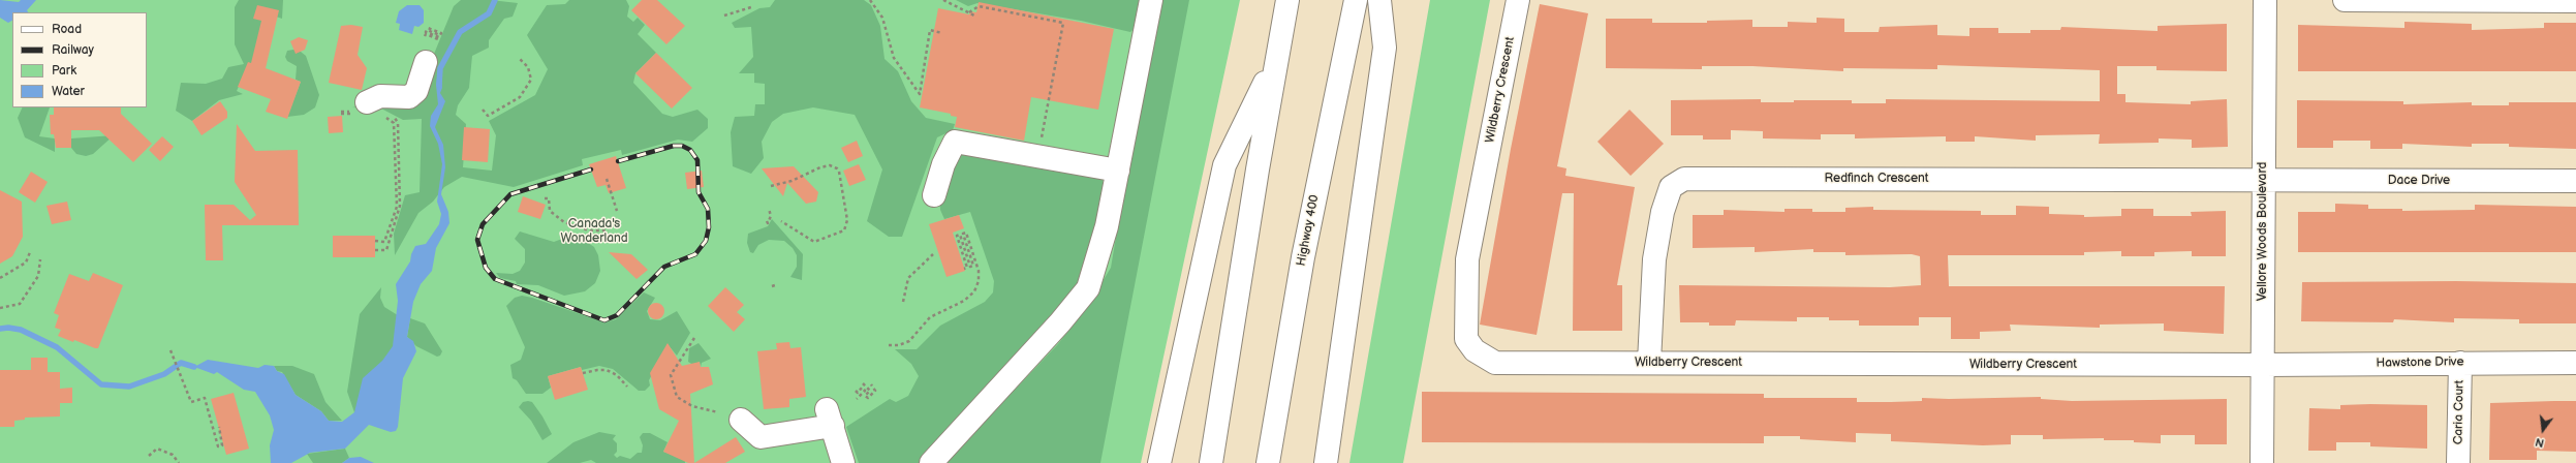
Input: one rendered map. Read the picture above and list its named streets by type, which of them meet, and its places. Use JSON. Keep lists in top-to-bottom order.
{
  "streets": {
    "main road": [
      "Wildberry Crescent",
      "Redfinch Crescent",
      "Dace Drive",
      "Highway 400",
      "Vellore Woods Boulevard",
      "Hawstone Drive",
      "Caria Court"
    ]
  },
  "crossings": [
    ["Wildberry Crescent", "Redfinch Crescent"],
    ["Wildberry Crescent", "Vellore Woods Boulevard"],
    ["Wildberry Crescent", "Hawstone Drive"],
    ["Redfinch Crescent", "Dace Drive"],
    ["Redfinch Crescent", "Vellore Woods Boulevard"],
    ["Dace Drive", "Vellore Woods Boulevard"],
    ["Vellore Woods Boulevard", "Hawstone Drive"],
    ["Hawstone Drive", "Caria Court"]
  ],
  "parks": ["Canada's Wonderland"],
  "legend": [
    "Road",
    "Railway",
    "Park",
    "Water"
  ],
  "north": "bottom"
}
